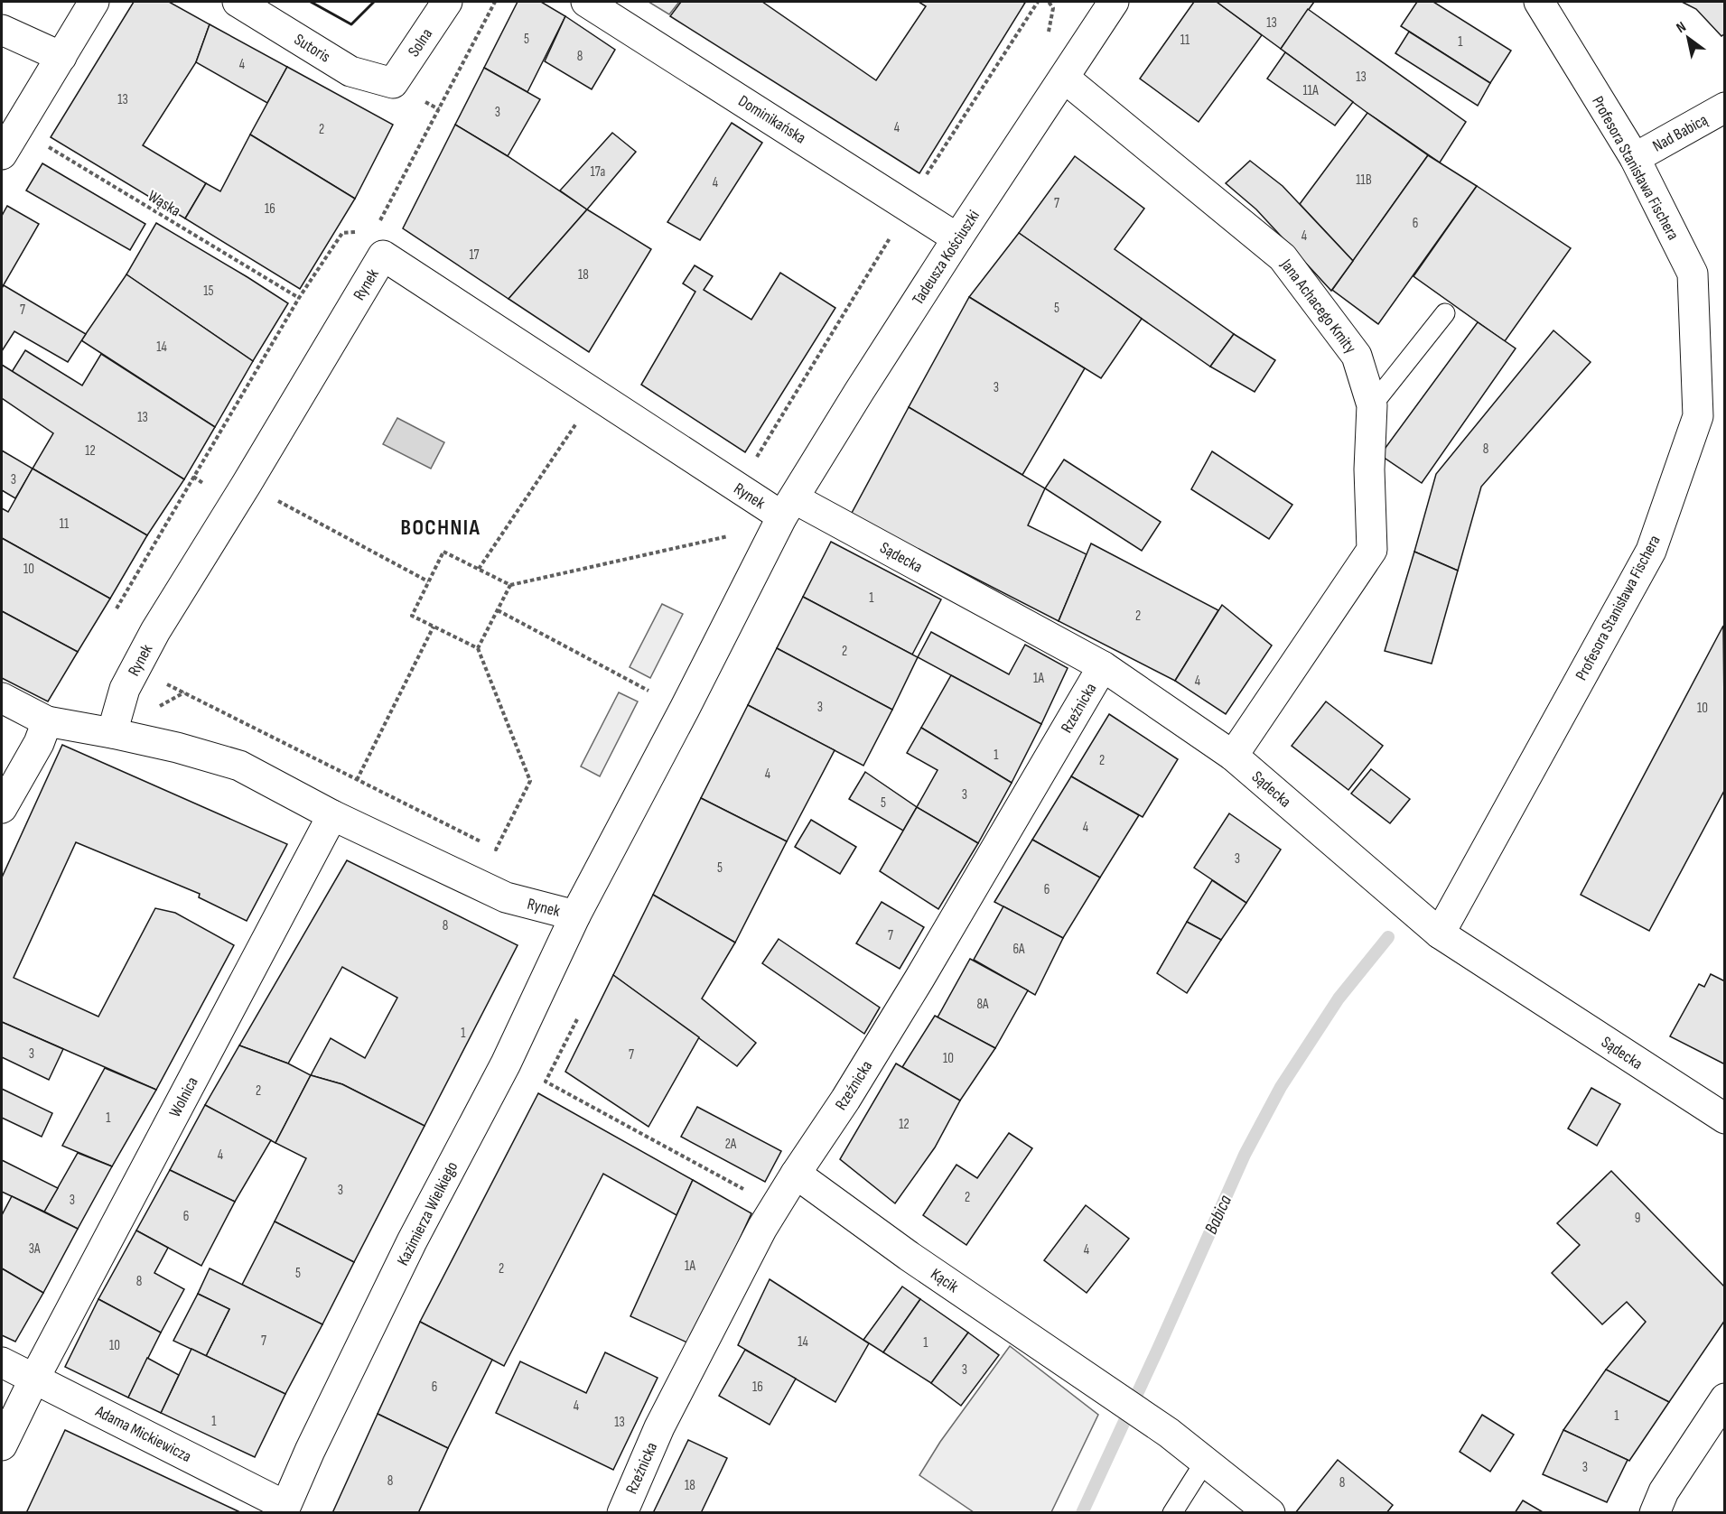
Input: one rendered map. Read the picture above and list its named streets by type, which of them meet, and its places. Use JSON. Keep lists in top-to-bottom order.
{
  "streets": {
    "street": [
      "Solna",
      "Sutoris",
      "Dominikańska",
      "Nad Babicą",
      "Profesora Stanisława Fischera",
      "Tadeusza Kościuszki",
      "Rynek",
      "Jana Achacego Kmity",
      "Sądecka",
      "Rzeźnicka",
      "Wolnica",
      "Kazimierza Wielkiego",
      "Kącik",
      "Adama Mickiewicza"
    ],
    "path": ["Wąska"]
  },
  "crossings": [
    ["Solna", "Sutoris"],
    ["Dominikańska", "Tadeusza Kościuszki"],
    ["Nad Babicą", "Profesora Stanisława Fischera"],
    ["Profesora Stanisława Fischera", "Sądecka"],
    ["Tadeusza Kościuszki", "Rynek"],
    ["Tadeusza Kościuszki", "Jana Achacego Kmity"],
    ["Tadeusza Kościuszki", "Sądecka"],
    ["Rynek", "Sądecka"],
    ["Rynek", "Wolnica"],
    ["Rynek", "Kazimierza Wielkiego"],
    ["Jana Achacego Kmity", "Sądecka"],
    ["Sądecka", "Rzeźnicka"],
    ["Rzeźnicka", "Kącik"],
    ["Wolnica", "Adama Mickiewicza"],
    ["Kazimierza Wielkiego", "Adama Mickiewicza"]
  ],
  "districts": ["BOCHNIA"],
  "water": ["Babica"],
  "house_numbers": [
    "13",
    "5",
    "11",
    "1",
    "8",
    "4",
    "13",
    "11A",
    "13",
    "3",
    "4",
    "2",
    "17a",
    "11B",
    "4",
    "7",
    "16",
    "6",
    "4",
    "17",
    "18",
    "15",
    "5",
    "7",
    "14",
    "3",
    "13",
    "8",
    "12",
    "3",
    "11",
    "10",
    "1",
    "2",
    "2",
    "1A",
    "4",
    "3",
    "10",
    "1",
    "2",
    "4",
    "3",
    "5",
    "4",
    "3",
    "5",
    "6",
    "8",
    "7",
    "6A",
    "8A",
    "1",
    "3",
    "7",
    "10",
    "2",
    "1",
    "12",
    "2A",
    "4",
    "3",
    "2",
    "3",
    "6",
    "9",
    "3A",
    "4",
    "1A",
    "2",
    "5",
    "8",
    "7",
    "14",
    "1",
    "10",
    "3",
    "6",
    "16",
    "4",
    "1",
    "1",
    "13",
    "3",
    "8",
    "8",
    "18"
  ],
  "north": "top left"
}
